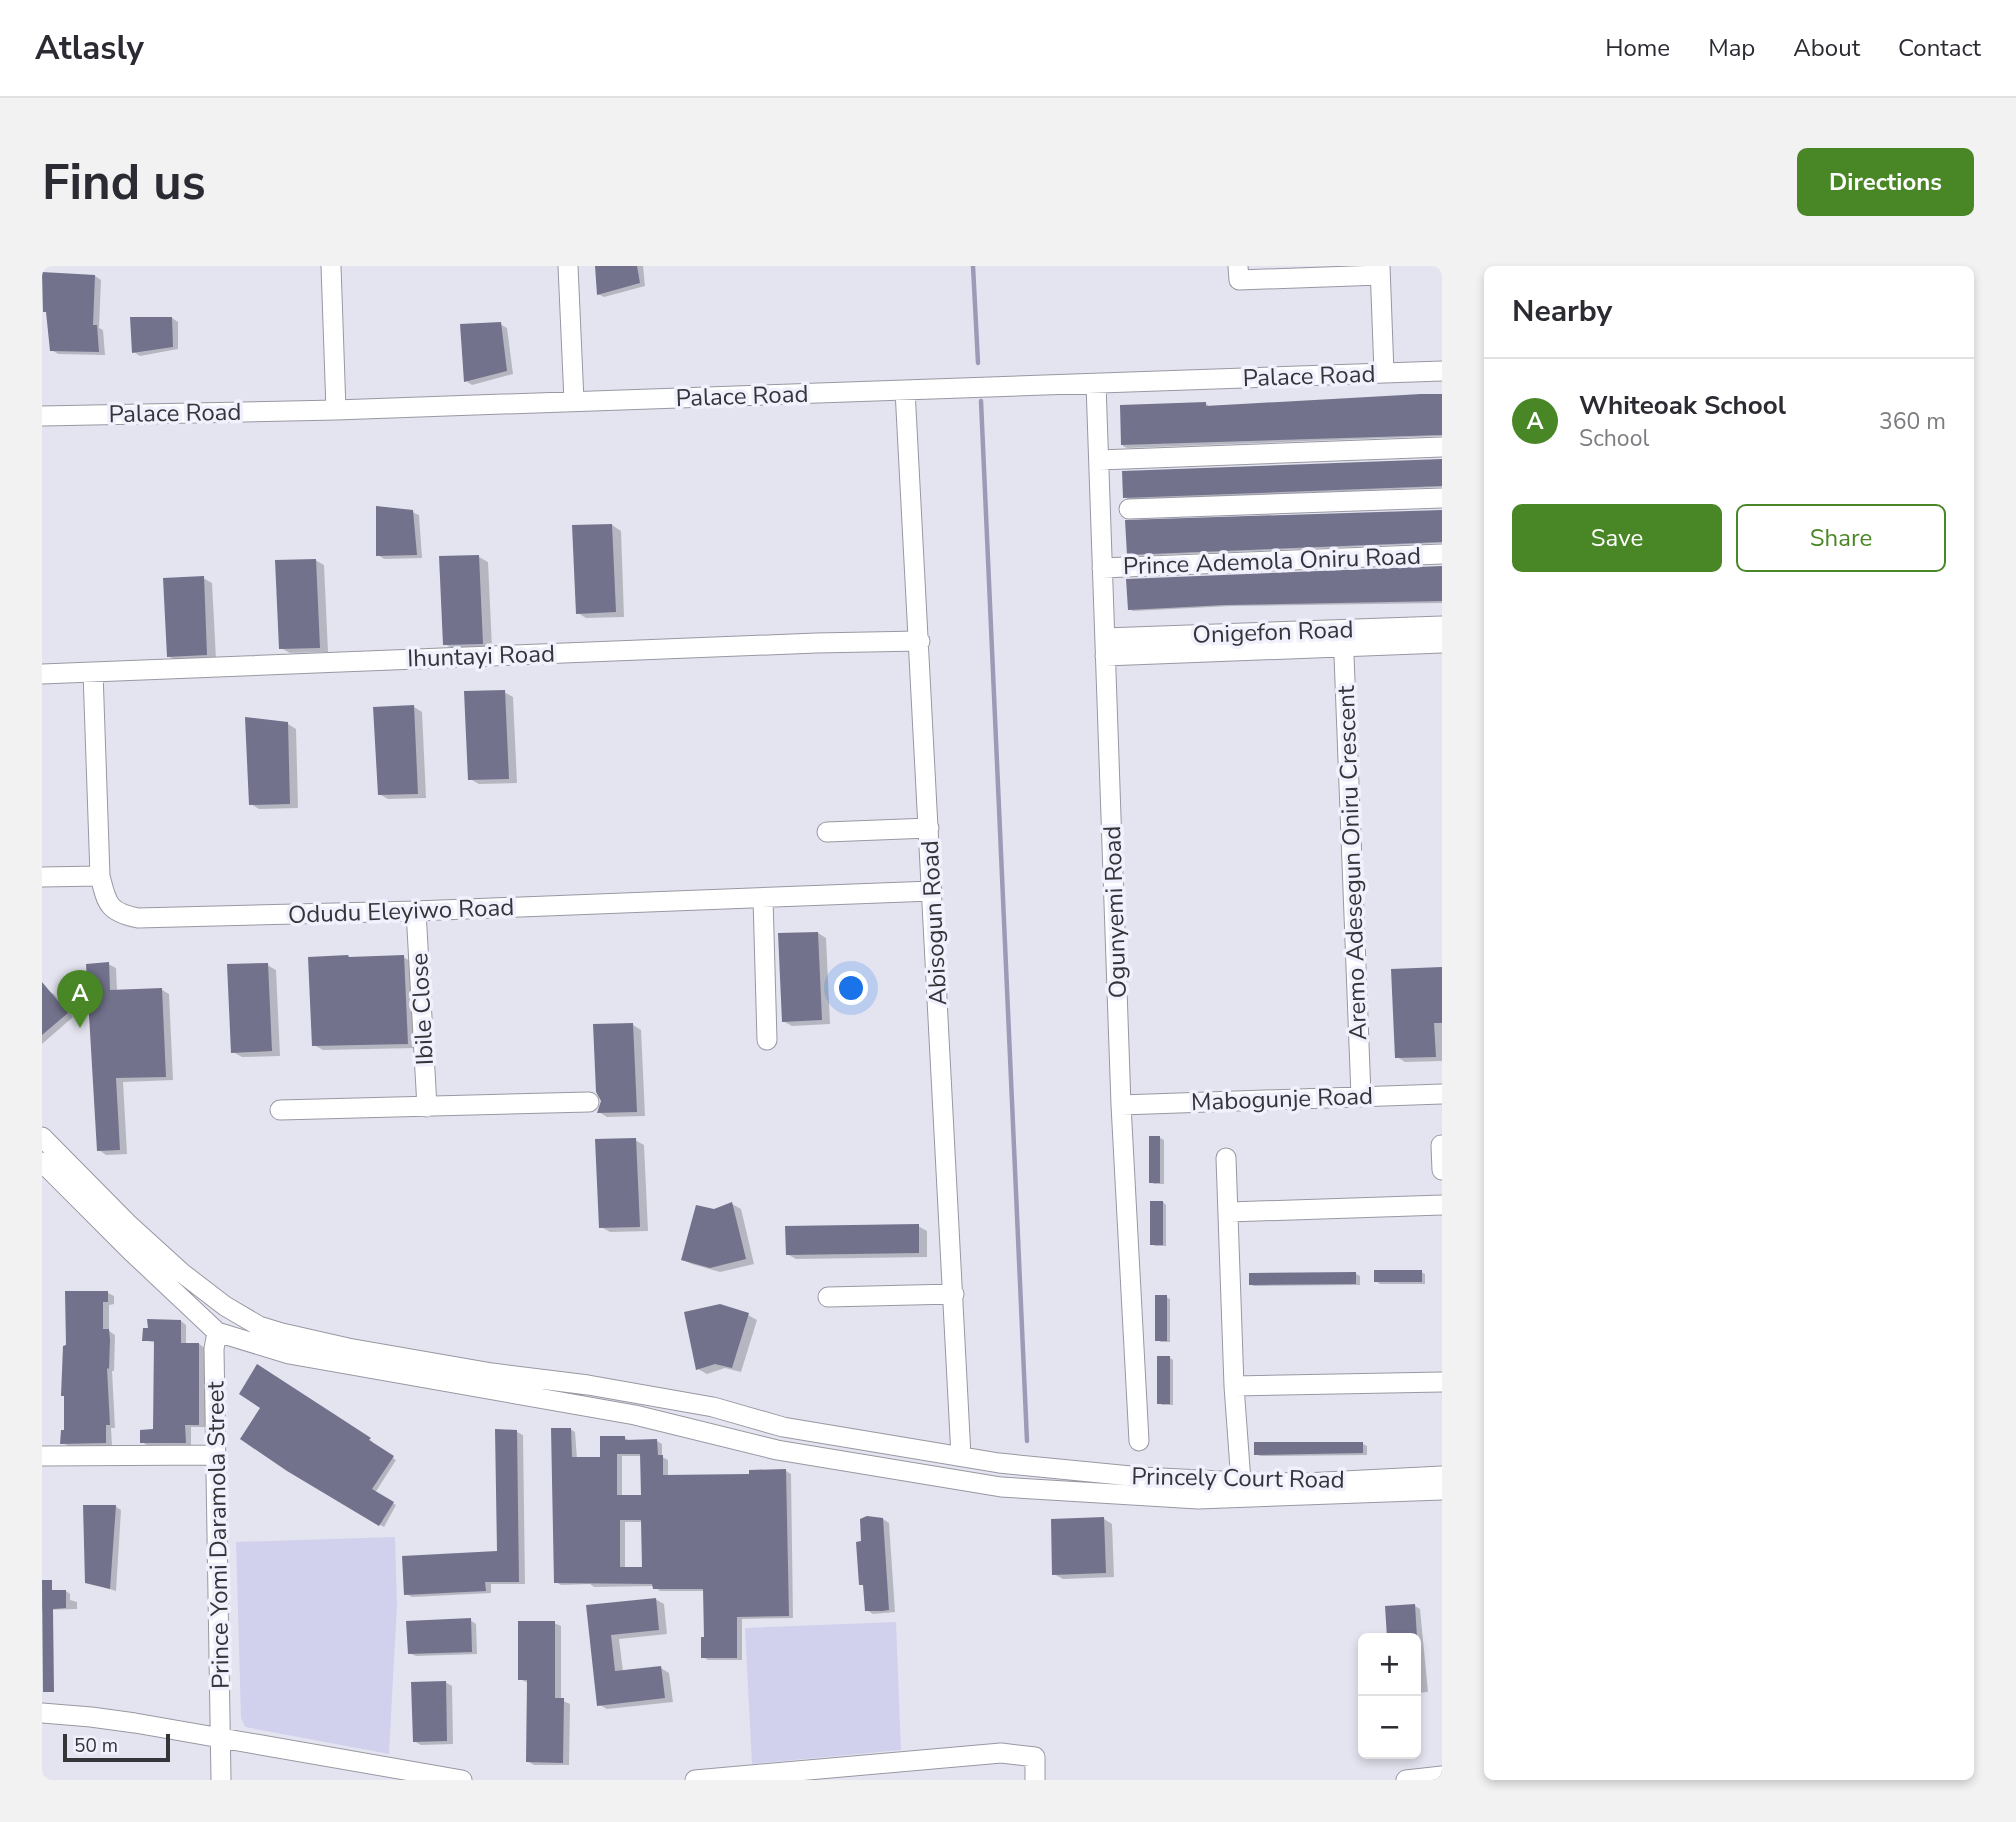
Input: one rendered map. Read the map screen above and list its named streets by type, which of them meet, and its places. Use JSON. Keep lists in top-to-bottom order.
{
  "streets": {
    "street": [
      "Palace Road",
      "Prince Ademola Oniru Road",
      "Onigefon Road",
      "Ihuntayi Road",
      "Aremo Adesegun Oniru Crescent",
      "Odudu Eleyiwo Road",
      "Ogunyemi Road",
      "Abisogun Road",
      "Ibile Close",
      "Mabogunje Road",
      "Princely Court Road",
      "Prince Yomi Daramola Street"
    ]
  },
  "crossings": [
    ["Palace Road", "Ogunyemi Road"],
    ["Palace Road", "Abisogun Road"],
    ["Prince Ademola Oniru Road", "Ogunyemi Road"],
    ["Onigefon Road", "Aremo Adesegun Oniru Crescent"],
    ["Onigefon Road", "Ogunyemi Road"],
    ["Ihuntayi Road", "Odudu Eleyiwo Road"],
    ["Ihuntayi Road", "Abisogun Road"],
    ["Aremo Adesegun Oniru Crescent", "Mabogunje Road"],
    ["Odudu Eleyiwo Road", "Abisogun Road"],
    ["Odudu Eleyiwo Road", "Ibile Close"],
    ["Ogunyemi Road", "Mabogunje Road"],
    ["Abisogun Road", "Princely Court Road"]
  ],
  "scale_bar": "50 m",
  "page": {
    "header": "Atlasly",
    "nav": [
      "Home",
      "Map",
      "About",
      "Contact"
    ],
    "buttons": [
      "Directions",
      ["Save", "Share"]
    ],
    "title": "Find us",
    "heading": "Nearby",
    "list": [
      {
        "mark": "A",
        "name": "Whiteoak School",
        "note": "School",
        "value": "360 m"
      }
    ],
    "pins": "A",
    "map_buttons": ["+", "−"],
    "scale": "50 m"
  }
}
